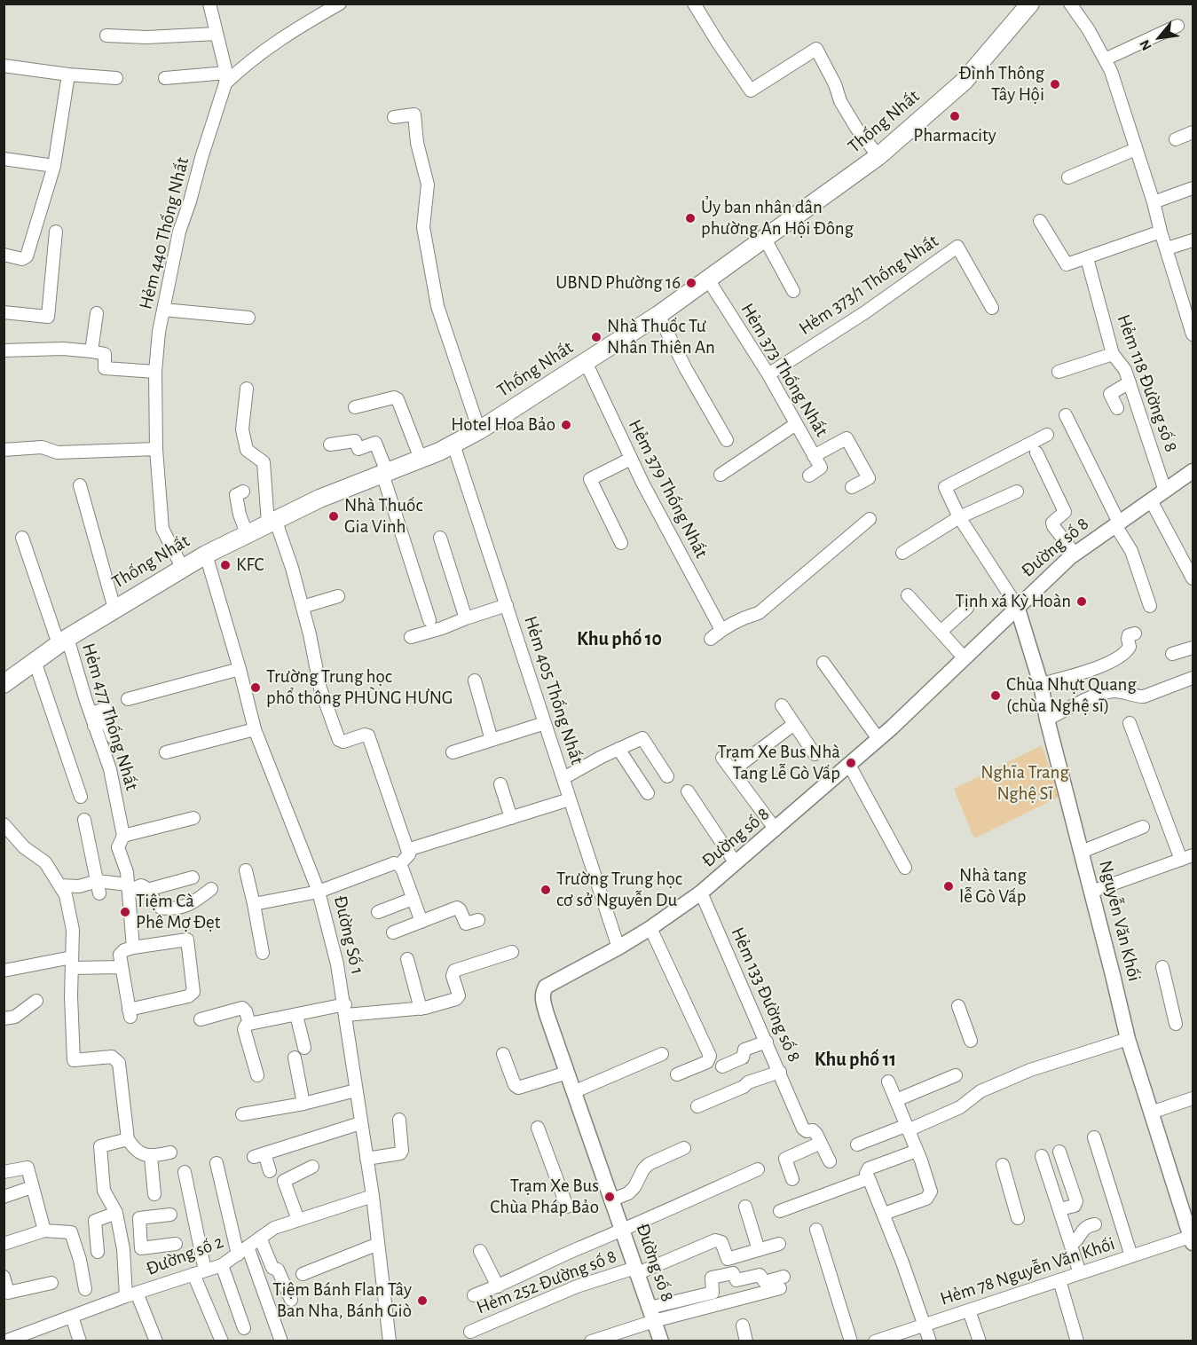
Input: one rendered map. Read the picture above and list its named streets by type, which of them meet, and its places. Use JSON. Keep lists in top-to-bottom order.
{
  "streets": {
    "main road": ["Thống Nhất"],
    "street": [
      "Hẻm 440 Thống Nhất",
      "Hẻm 373/1 Thống Nhất",
      "Hẻm 373 Thống Nhất",
      "Hẻm 118 Đường số 8",
      "Hẻm 379 Thống Nhất",
      "Đường số 8",
      "Hẻm 405 Thống Nhất",
      "Hẻm 477 Thống Nhất",
      "Nguyễn Văn Khối",
      "Đường Số 1",
      "Hẻm 133 Đường số 8",
      "Đường số 2",
      "Hẻm 78 Nguyễn Văn Khối",
      "Hẻm 252 Đường số 8"
    ]
  },
  "crossings": [
    ["Thống Nhất", "Hẻm 440 Thống Nhất"],
    ["Thống Nhất", "Hẻm 373 Thống Nhất"],
    ["Thống Nhất", "Hẻm 379 Thống Nhất"],
    ["Thống Nhất", "Hẻm 405 Thống Nhất"],
    ["Thống Nhất", "Hẻm 477 Thống Nhất"],
    ["Thống Nhất", "Đường Số 1"],
    ["Hẻm 373/1 Thống Nhất", "Hẻm 373 Thống Nhất"],
    ["Hẻm 118 Đường số 8", "Đường số 8"],
    ["Đường số 8", "Hẻm 405 Thống Nhất"],
    ["Đường số 8", "Nguyễn Văn Khối"],
    ["Đường số 8", "Hẻm 133 Đường số 8"],
    ["Đường số 8", "Hẻm 252 Đường số 8"],
    ["Nguyễn Văn Khối", "Hẻm 78 Nguyễn Văn Khối"],
    ["Đường Số 1", "Đường số 2"]
  ],
  "districts": ["Khu phố 10", "Khu phố 11"],
  "parks": ["Nghĩa Trang Nghệ Sĩ"],
  "places": [
    "Đình Thông Tây Hội",
    "Pharmacity",
    "Ủy ban nhân dân phường An Hội Đông",
    "UBND Phường 16",
    "Nhà Thuốc Tư Nhân Thiên An",
    "Hotel Hoa Bảo",
    "Nhà Thuốc Gia Vinh",
    "KFC",
    "Tịnh xá Kỳ Hoàn",
    "Trường Trung học phổ thông PHÙNG HƯNG",
    "Chùa Nhựt Quang (chùa Nghệ sĩ)",
    "Trạm Xe Bus Nhà Tang Lễ Gò Vấp",
    "Nhà tang lễ Gò Vấp",
    "Trường Trung học cơ sở Nguyễn Du",
    "Tiệm Cà Phê Mợ Đẹt",
    "Trạm Xe Bus Chùa Pháp Bảo",
    "Tiệm Bánh Flan Tây Ban Nha, Bánh Giò"
  ],
  "north": "bottom left"
}
